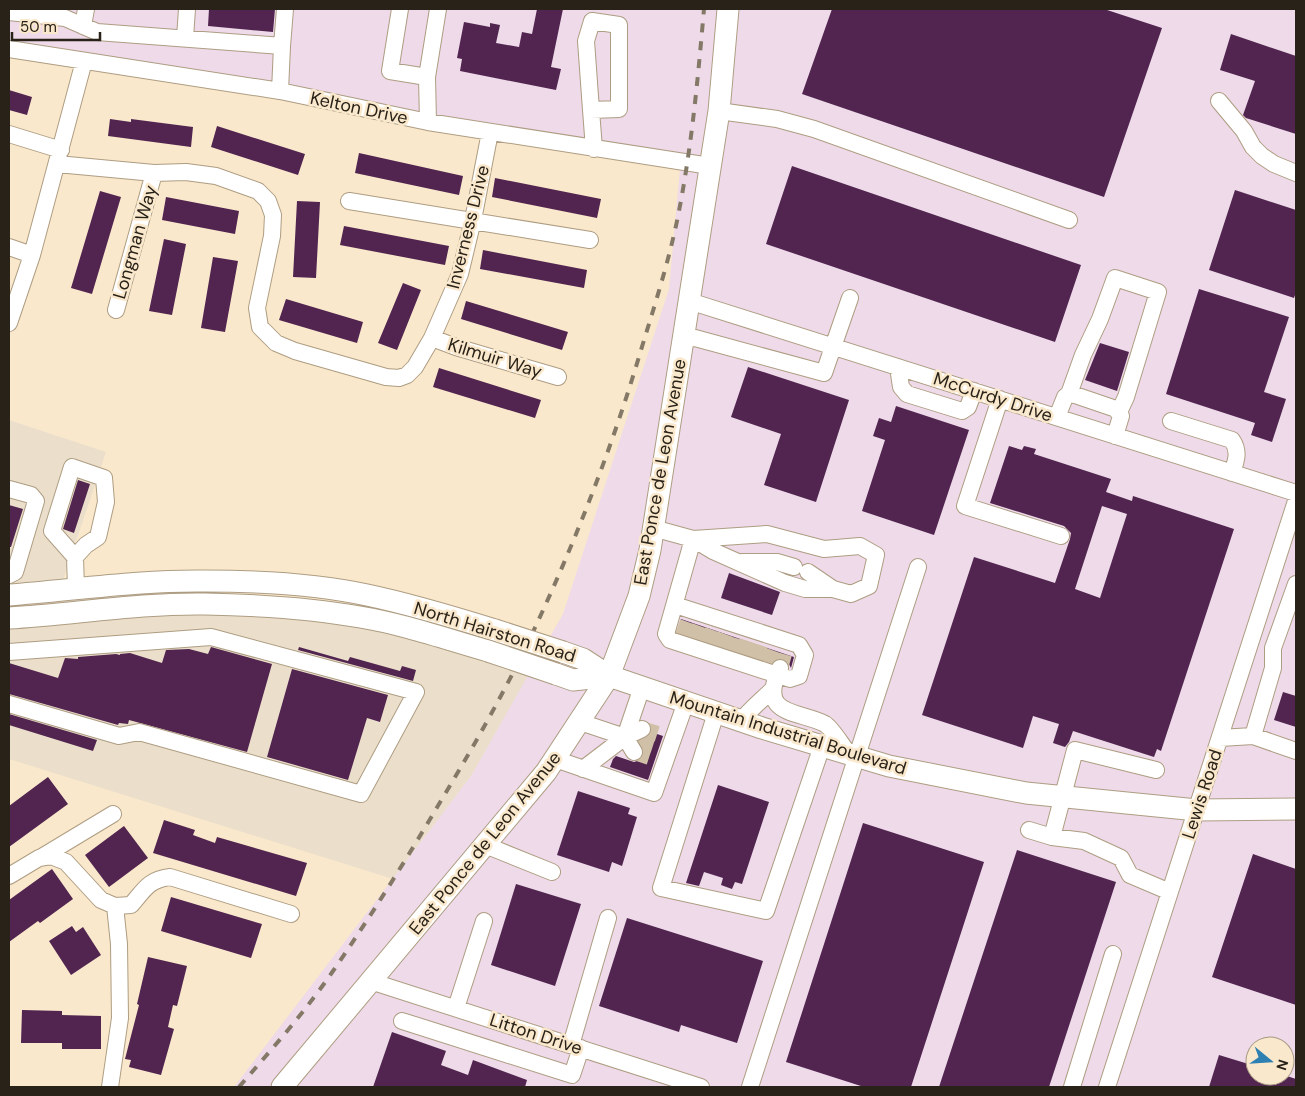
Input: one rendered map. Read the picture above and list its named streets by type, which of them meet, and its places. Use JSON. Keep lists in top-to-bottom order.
{
  "streets": {
    "main road": ["East Ponce de Leon Avenue", "North Hairston Road", "Mountain Industrial Boulevard"],
    "street": [
      "Kelton Drive",
      "Inverness Drive",
      "Longman Way",
      "Kilmuir Way",
      "McCurdy Drive",
      "Lewis Road",
      "Litton Drive"
    ]
  },
  "crossings": [
    ["Kelton Drive", "Inverness Drive"],
    ["Kelton Drive", "East Ponce de Leon Avenue"],
    ["Inverness Drive", "Longman Way"],
    ["Inverness Drive", "Kilmuir Way"],
    ["McCurdy Drive", "East Ponce de Leon Avenue"],
    ["East Ponce de Leon Avenue", "North Hairston Road"],
    ["East Ponce de Leon Avenue", "Mountain Industrial Boulevard"],
    ["East Ponce de Leon Avenue", "Litton Drive"],
    ["North Hairston Road", "Mountain Industrial Boulevard"],
    ["Mountain Industrial Boulevard", "Lewis Road"]
  ],
  "scale_bar": "50 m",
  "north": "right"
}
